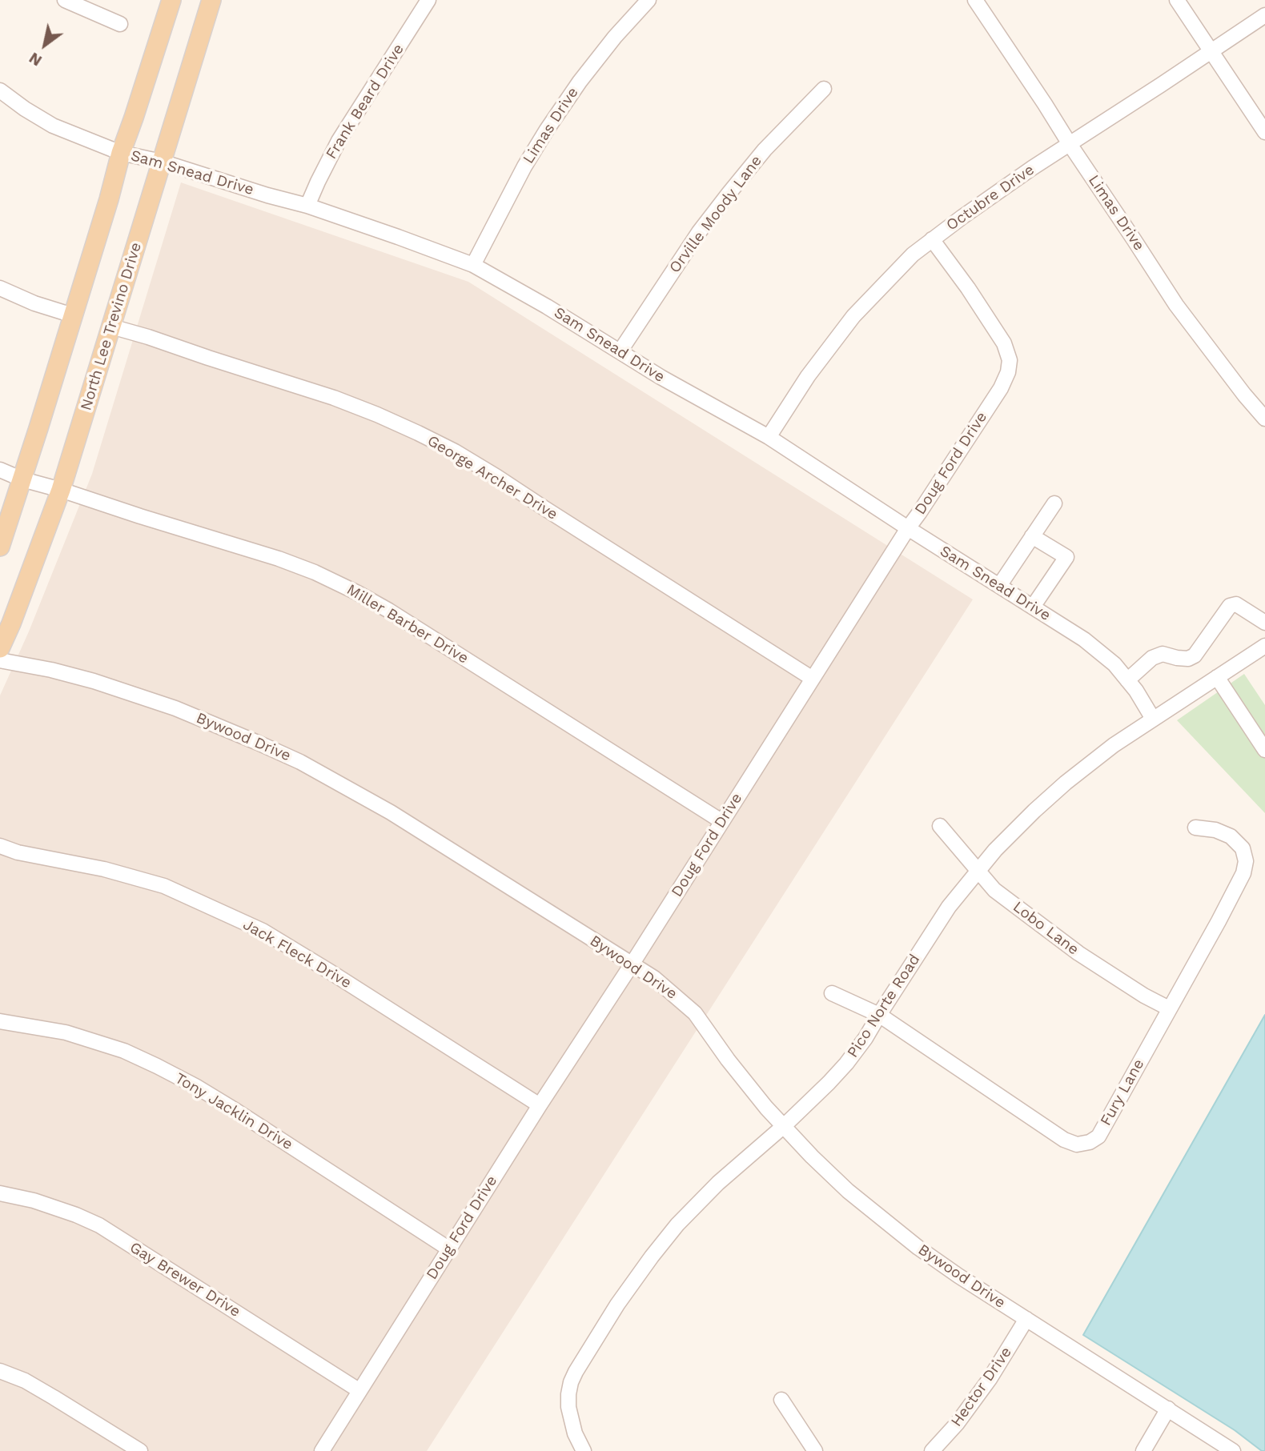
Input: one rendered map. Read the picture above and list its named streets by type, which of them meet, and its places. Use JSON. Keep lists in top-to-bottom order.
{
  "streets": {
    "main road": ["North Lee Trevino Drive"],
    "street": [
      "Frank Beard Drive",
      "Limas Drive",
      "Sam Snead Drive",
      "Octubre Drive",
      "Orville Moody Lane",
      "Doug Ford Drive",
      "George Archer Drive",
      "Miller Barber Drive",
      "Bywood Drive",
      "Lobo Lane",
      "Jack Fleck Drive",
      "Pico Norte Road",
      "Fury Lane",
      "Tony Jacklin Drive",
      "Gay Brewer Drive",
      "Hector Drive"
    ]
  },
  "crossings": [
    ["Frank Beard Drive", "Sam Snead Drive"],
    ["Limas Drive", "Sam Snead Drive"],
    ["Limas Drive", "Octubre Drive"],
    ["Sam Snead Drive", "Octubre Drive"],
    ["Sam Snead Drive", "Orville Moody Lane"],
    ["Sam Snead Drive", "North Lee Trevino Drive"],
    ["Sam Snead Drive", "Doug Ford Drive"],
    ["Sam Snead Drive", "Pico Norte Road"],
    ["Octubre Drive", "Doug Ford Drive"],
    ["North Lee Trevino Drive", "George Archer Drive"],
    ["North Lee Trevino Drive", "Miller Barber Drive"],
    ["Doug Ford Drive", "George Archer Drive"],
    ["Doug Ford Drive", "Miller Barber Drive"],
    ["Doug Ford Drive", "Bywood Drive"],
    ["Doug Ford Drive", "Jack Fleck Drive"],
    ["Doug Ford Drive", "Tony Jacklin Drive"],
    ["Doug Ford Drive", "Gay Brewer Drive"],
    ["Bywood Drive", "Pico Norte Road"],
    ["Bywood Drive", "Hector Drive"],
    ["Lobo Lane", "Pico Norte Road"],
    ["Lobo Lane", "Fury Lane"],
    ["Pico Norte Road", "Fury Lane"]
  ],
  "north": "bottom left"
}
